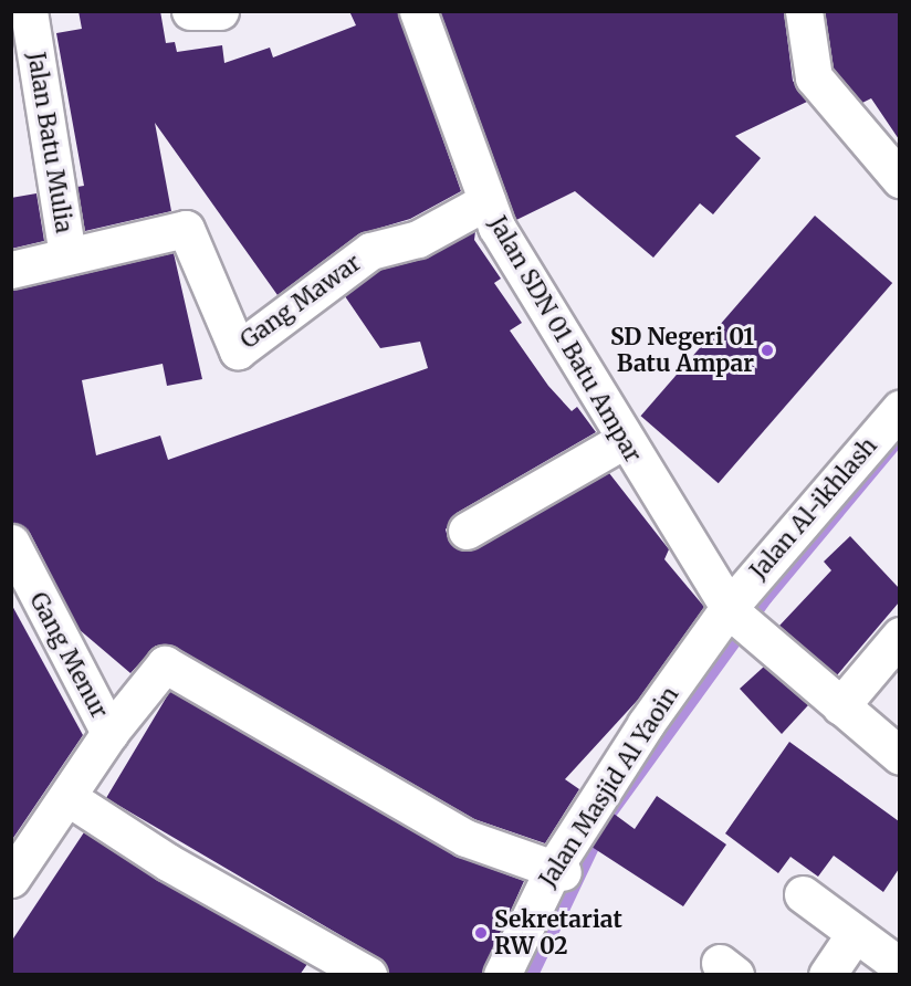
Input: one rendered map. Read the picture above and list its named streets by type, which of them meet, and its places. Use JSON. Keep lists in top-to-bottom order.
{
  "streets": {
    "street": [
      "Jalan Batu Mulia",
      "Gang Mawar",
      "Jalan SDN 01 Batu Ampar",
      "Jalan Al-ikhlash",
      "Gang Menur",
      "Jalan Masjid Al Yaoin"
    ]
  },
  "crossings": [
    ["Jalan Batu Mulia", "Gang Mawar"],
    ["Gang Mawar", "Jalan SDN 01 Batu Ampar"],
    ["Jalan SDN 01 Batu Ampar", "Jalan Al-ikhlash"],
    ["Jalan SDN 01 Batu Ampar", "Jalan Masjid Al Yaoin"],
    ["Jalan Al-ikhlash", "Jalan Masjid Al Yaoin"]
  ],
  "places": ["SD Negeri 01 Batu Ampar", "Sekretariat RW 02"]
}
